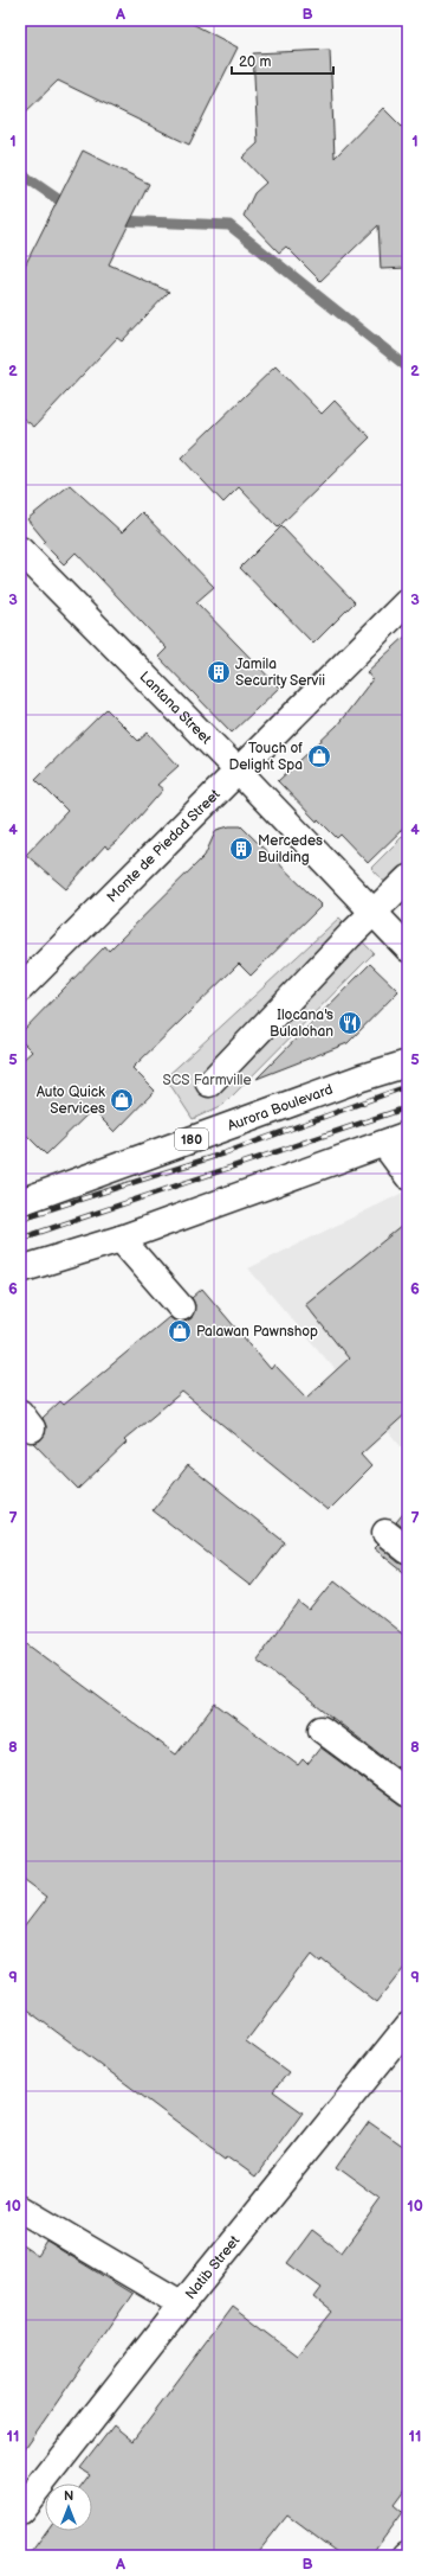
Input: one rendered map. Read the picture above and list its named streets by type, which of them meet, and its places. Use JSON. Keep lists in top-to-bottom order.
{
  "streets": {
    "street": [
      "Lantana Street",
      "Monte de Piedad Street",
      "Aurora Boulevard",
      "180",
      "Natib Street"
    ]
  },
  "crossings": [
    ["Lantana Street", "Monte de Piedad Street"]
  ],
  "parks": ["SCS Farmville"],
  "places": {
    "building": ["Jamila Security Servii", "Mercedes Building"],
    "shop": ["Touch of Delight Spa", "Auto Quick Services", "Palawan Pawnshop"],
    "restaurant": ["Ilocana's Bulalohan"]
  },
  "scale_bar": "20 m",
  "north": "top",
  "grid": {
    "columns": ["A", "B"],
    "rows": [
      "1",
      "2",
      "3",
      "4",
      "5",
      "6",
      "7",
      "8",
      "9",
      "10",
      "11"
    ]
  }
}
